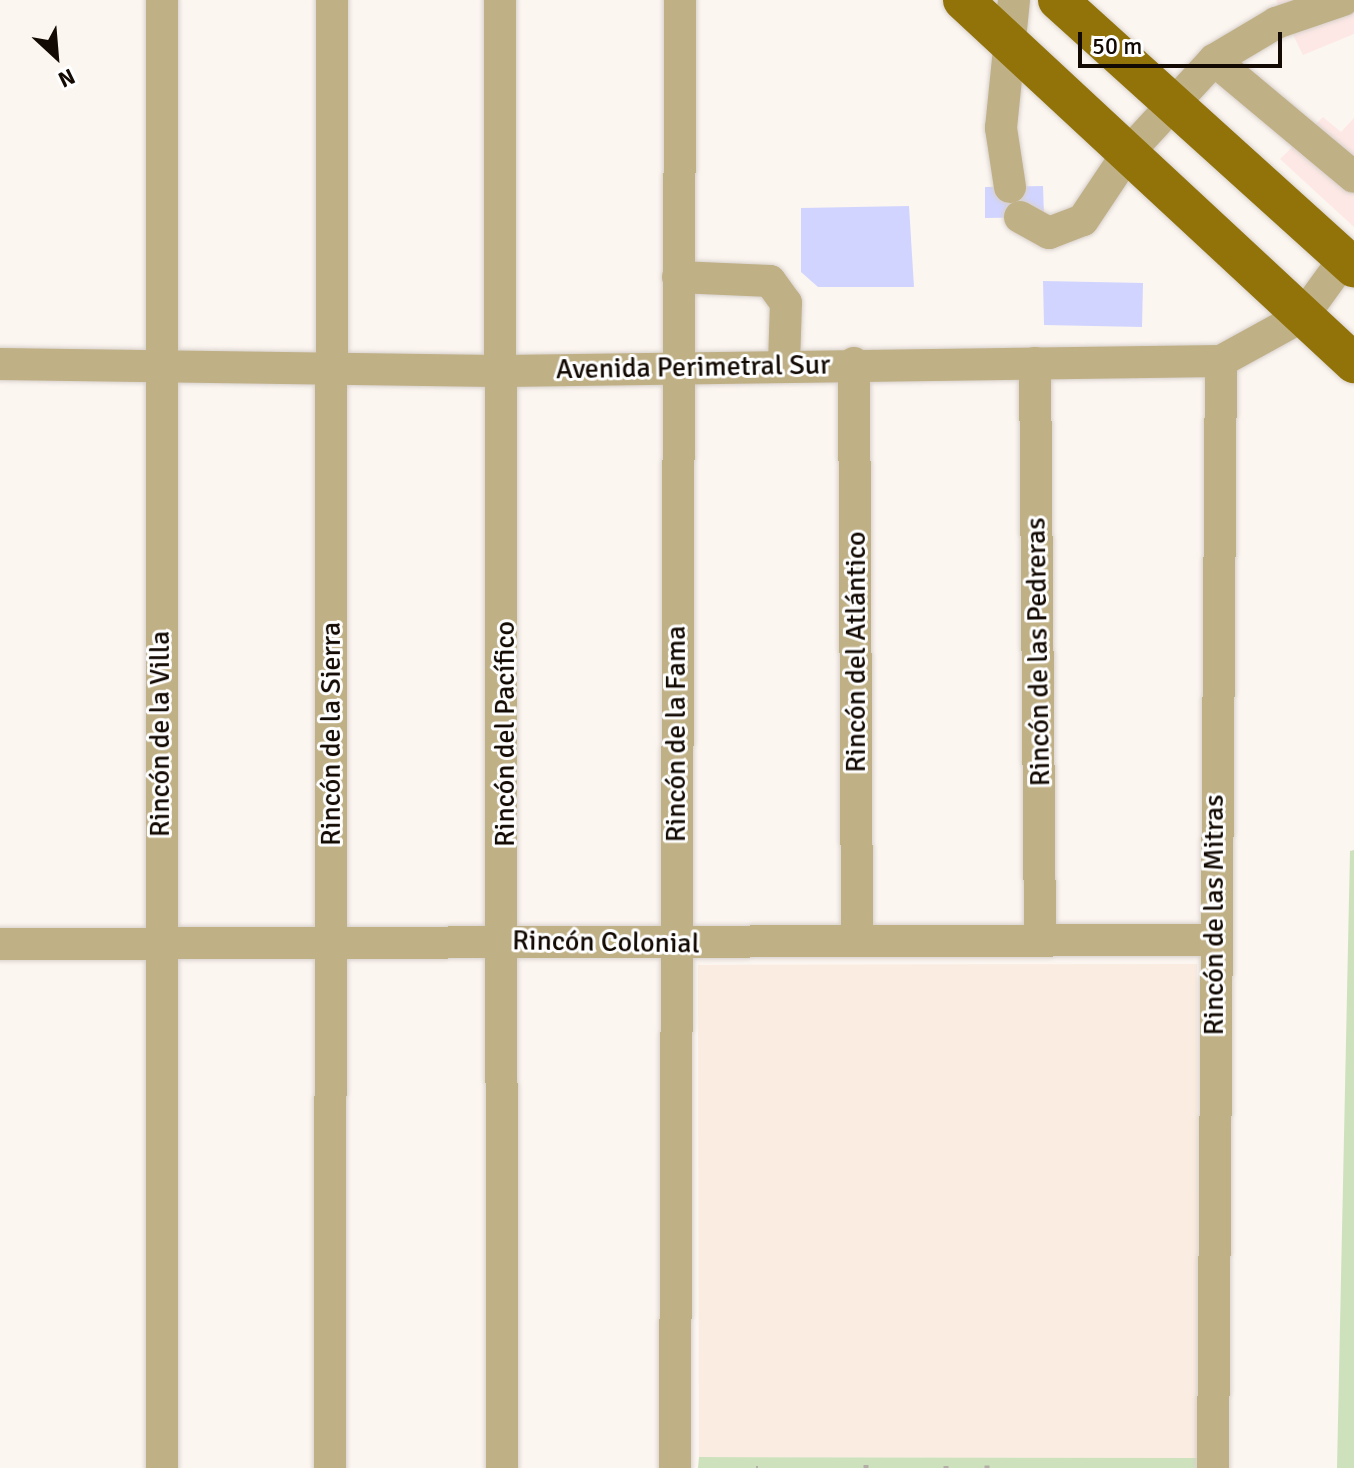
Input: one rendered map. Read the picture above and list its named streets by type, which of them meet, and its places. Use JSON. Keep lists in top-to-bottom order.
{
  "streets": {
    "street": [
      "Avenida Perimetral Sur",
      "Rincón del Atlántico",
      "Rincón de las Pedreras",
      "Rincón de la Villa",
      "Rincón de la Sierra",
      "Rincón del Pacífico",
      "Rincón de la Fama",
      "Rincón de las Mitras",
      "Rincón Colonial"
    ]
  },
  "crossings": [
    ["Avenida Perimetral Sur", "Rincón del Atlántico"],
    ["Avenida Perimetral Sur", "Rincón de las Pedreras"],
    ["Avenida Perimetral Sur", "Rincón de la Villa"],
    ["Avenida Perimetral Sur", "Rincón de la Sierra"],
    ["Avenida Perimetral Sur", "Rincón del Pacífico"],
    ["Avenida Perimetral Sur", "Rincón de la Fama"],
    ["Avenida Perimetral Sur", "Rincón de las Mitras"],
    ["Rincón del Atlántico", "Rincón Colonial"],
    ["Rincón de las Pedreras", "Rincón Colonial"],
    ["Rincón de la Villa", "Rincón Colonial"],
    ["Rincón de la Sierra", "Rincón Colonial"],
    ["Rincón del Pacífico", "Rincón Colonial"],
    ["Rincón de la Fama", "Rincón Colonial"],
    ["Rincón de las Mitras", "Rincón Colonial"]
  ],
  "scale_bar": "50 m",
  "north": "bottom right"
}
